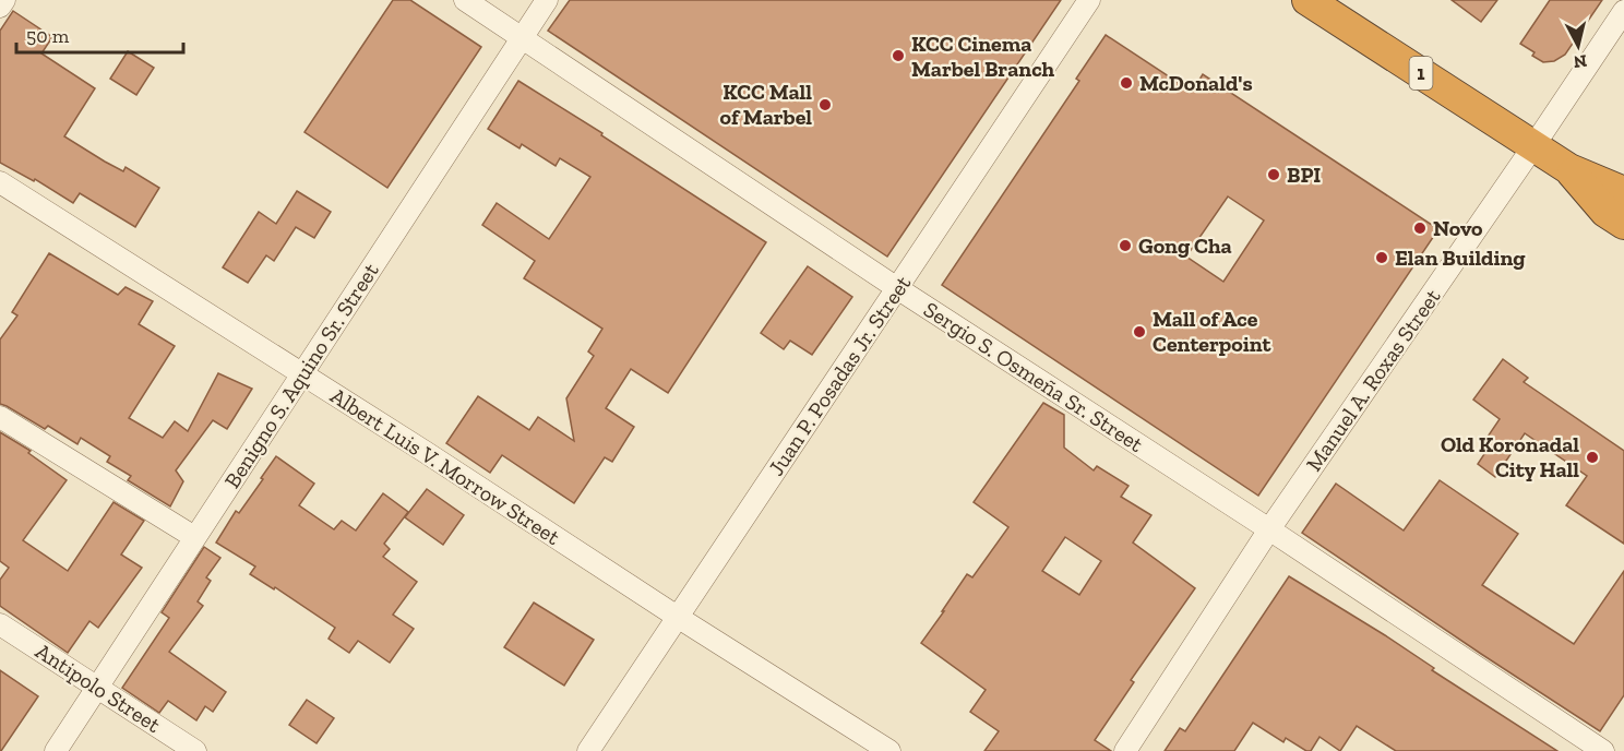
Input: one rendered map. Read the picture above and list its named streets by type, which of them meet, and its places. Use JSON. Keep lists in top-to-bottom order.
{
  "streets": {
    "highway": ["1"],
    "street": [
      "Benigno S. Aquino Sr. Street",
      "Juan P. Posadas Jr. Street",
      "Sergio S. Osmeña Sr. Street",
      "Manuel A. Roxas Street",
      "Albert Luis V. Morrow Street",
      "Antipolo Street"
    ]
  },
  "crossings": [
    ["1", "Manuel A. Roxas Street"],
    ["Benigno S. Aquino Sr. Street", "Sergio S. Osmeña Sr. Street"],
    ["Benigno S. Aquino Sr. Street", "Albert Luis V. Morrow Street"],
    ["Benigno S. Aquino Sr. Street", "Antipolo Street"],
    ["Juan P. Posadas Jr. Street", "Sergio S. Osmeña Sr. Street"],
    ["Juan P. Posadas Jr. Street", "Albert Luis V. Morrow Street"],
    ["Sergio S. Osmeña Sr. Street", "Manuel A. Roxas Street"]
  ],
  "places": [
    "KCC Cinema Marbel Branch",
    "McDonald's",
    "KCC Mall of Marbel",
    "BPI",
    "Novo",
    "Gong Cha",
    "Elan Building",
    "Mall of Ace Centerpoint",
    "Old Koronadal City Hall"
  ],
  "scale_bar": "50 m",
  "north": "bottom"
}
